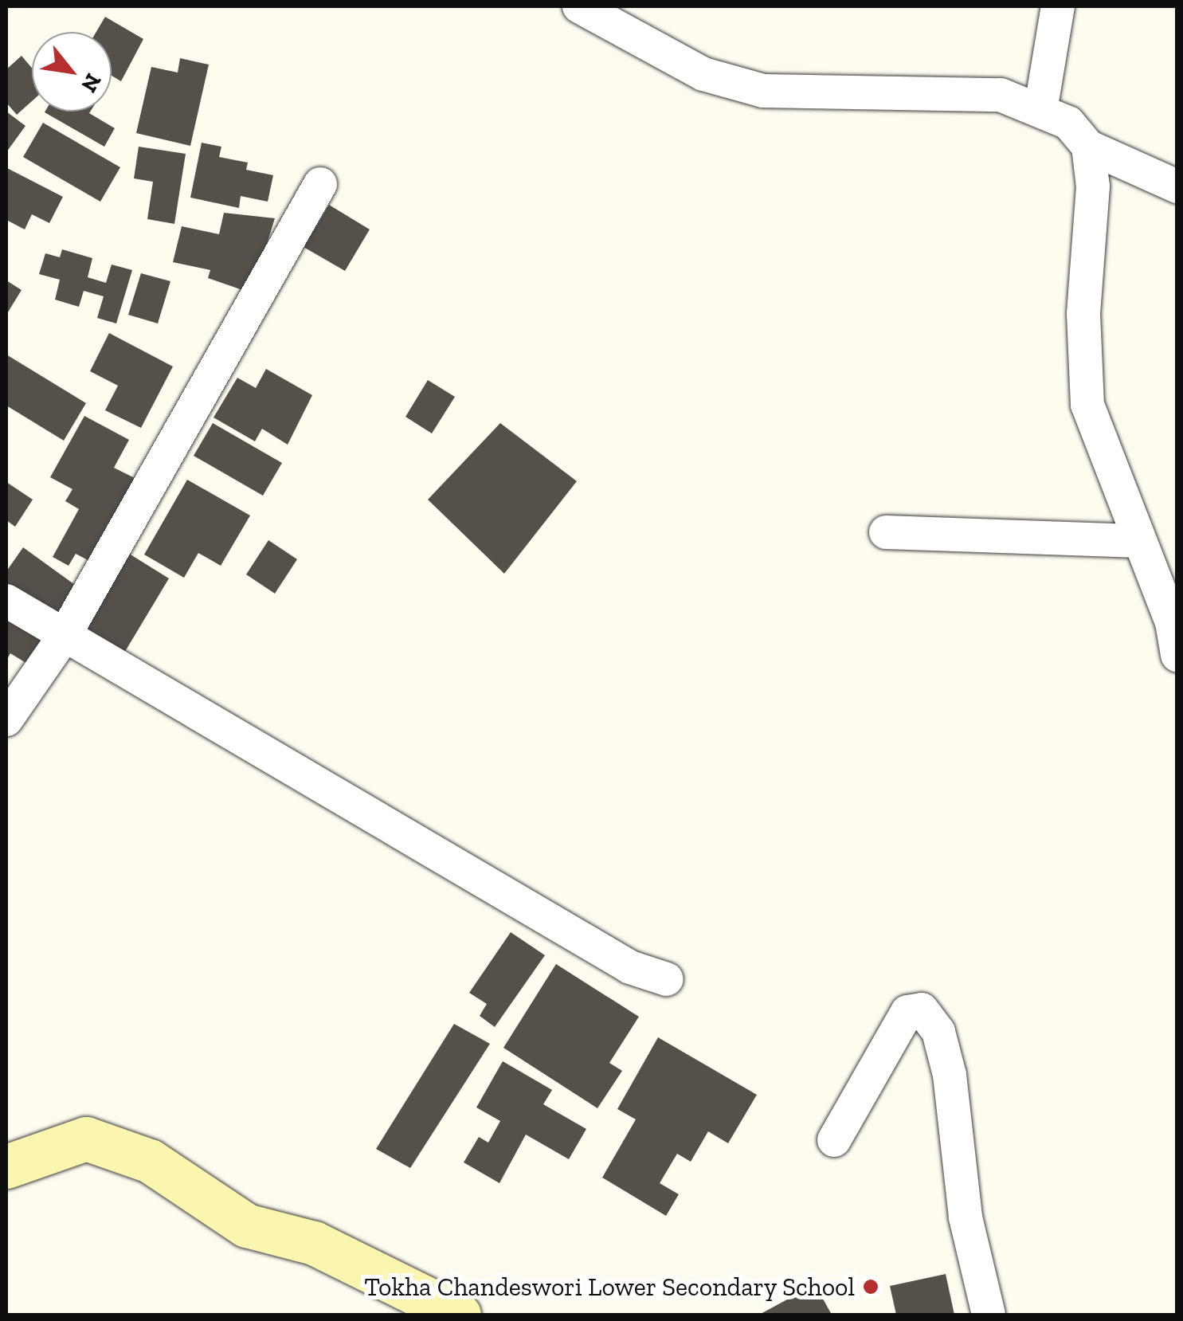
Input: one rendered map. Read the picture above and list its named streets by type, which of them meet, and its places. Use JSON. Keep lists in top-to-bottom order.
{
  "places": ["Tokha Chandeswori Lower Secondary School"],
  "north": "bottom right"
}
